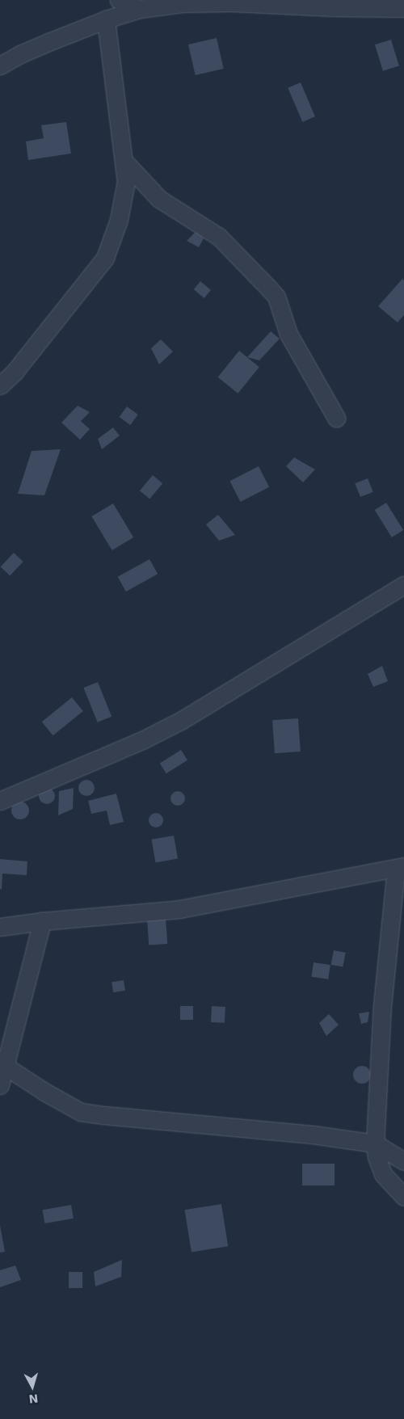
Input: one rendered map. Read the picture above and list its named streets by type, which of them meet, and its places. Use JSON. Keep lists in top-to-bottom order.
{
  "north": "bottom"
}
